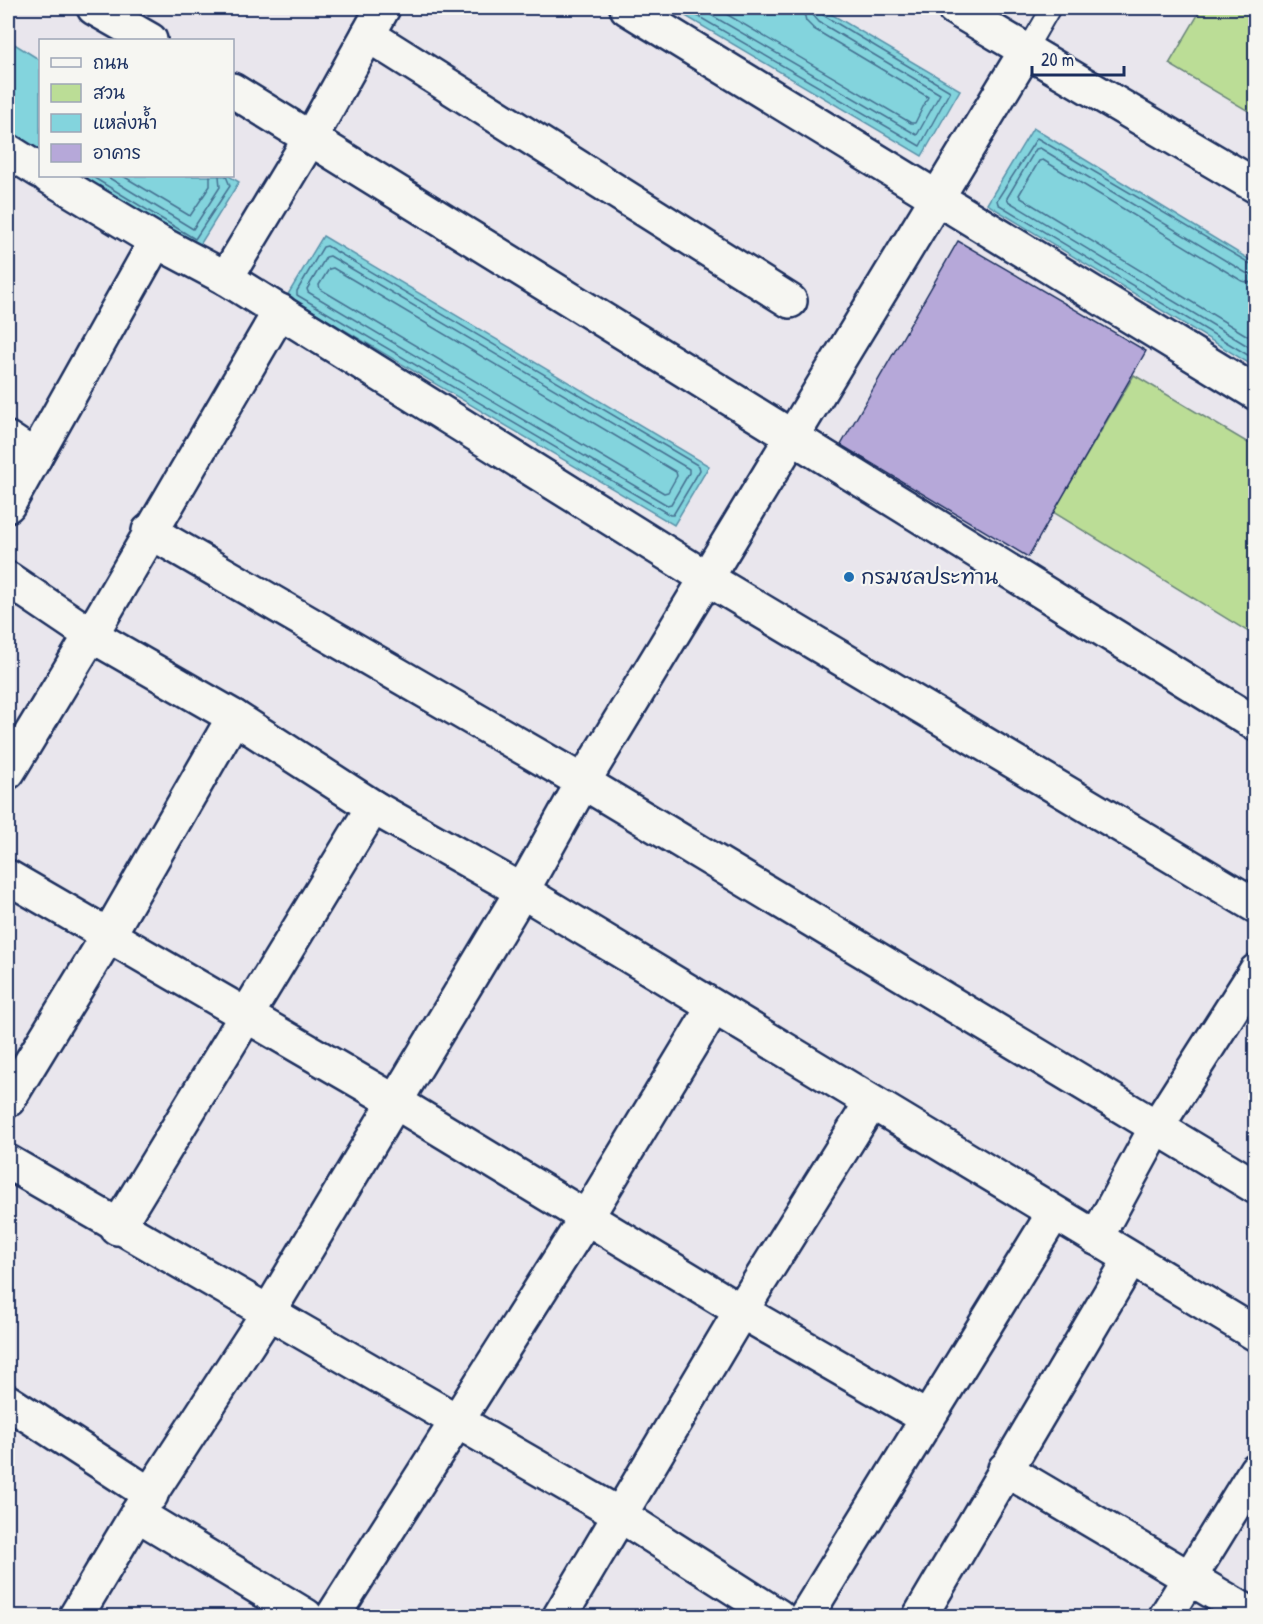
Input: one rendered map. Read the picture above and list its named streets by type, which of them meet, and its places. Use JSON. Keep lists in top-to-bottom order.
{
  "places": ["กรมชลประทาน"],
  "legend": [
    "ถนน",
    "สวน",
    "แหล่งน้ำ",
    "อาคาร"
  ],
  "scale_bar": "20 m"
}
